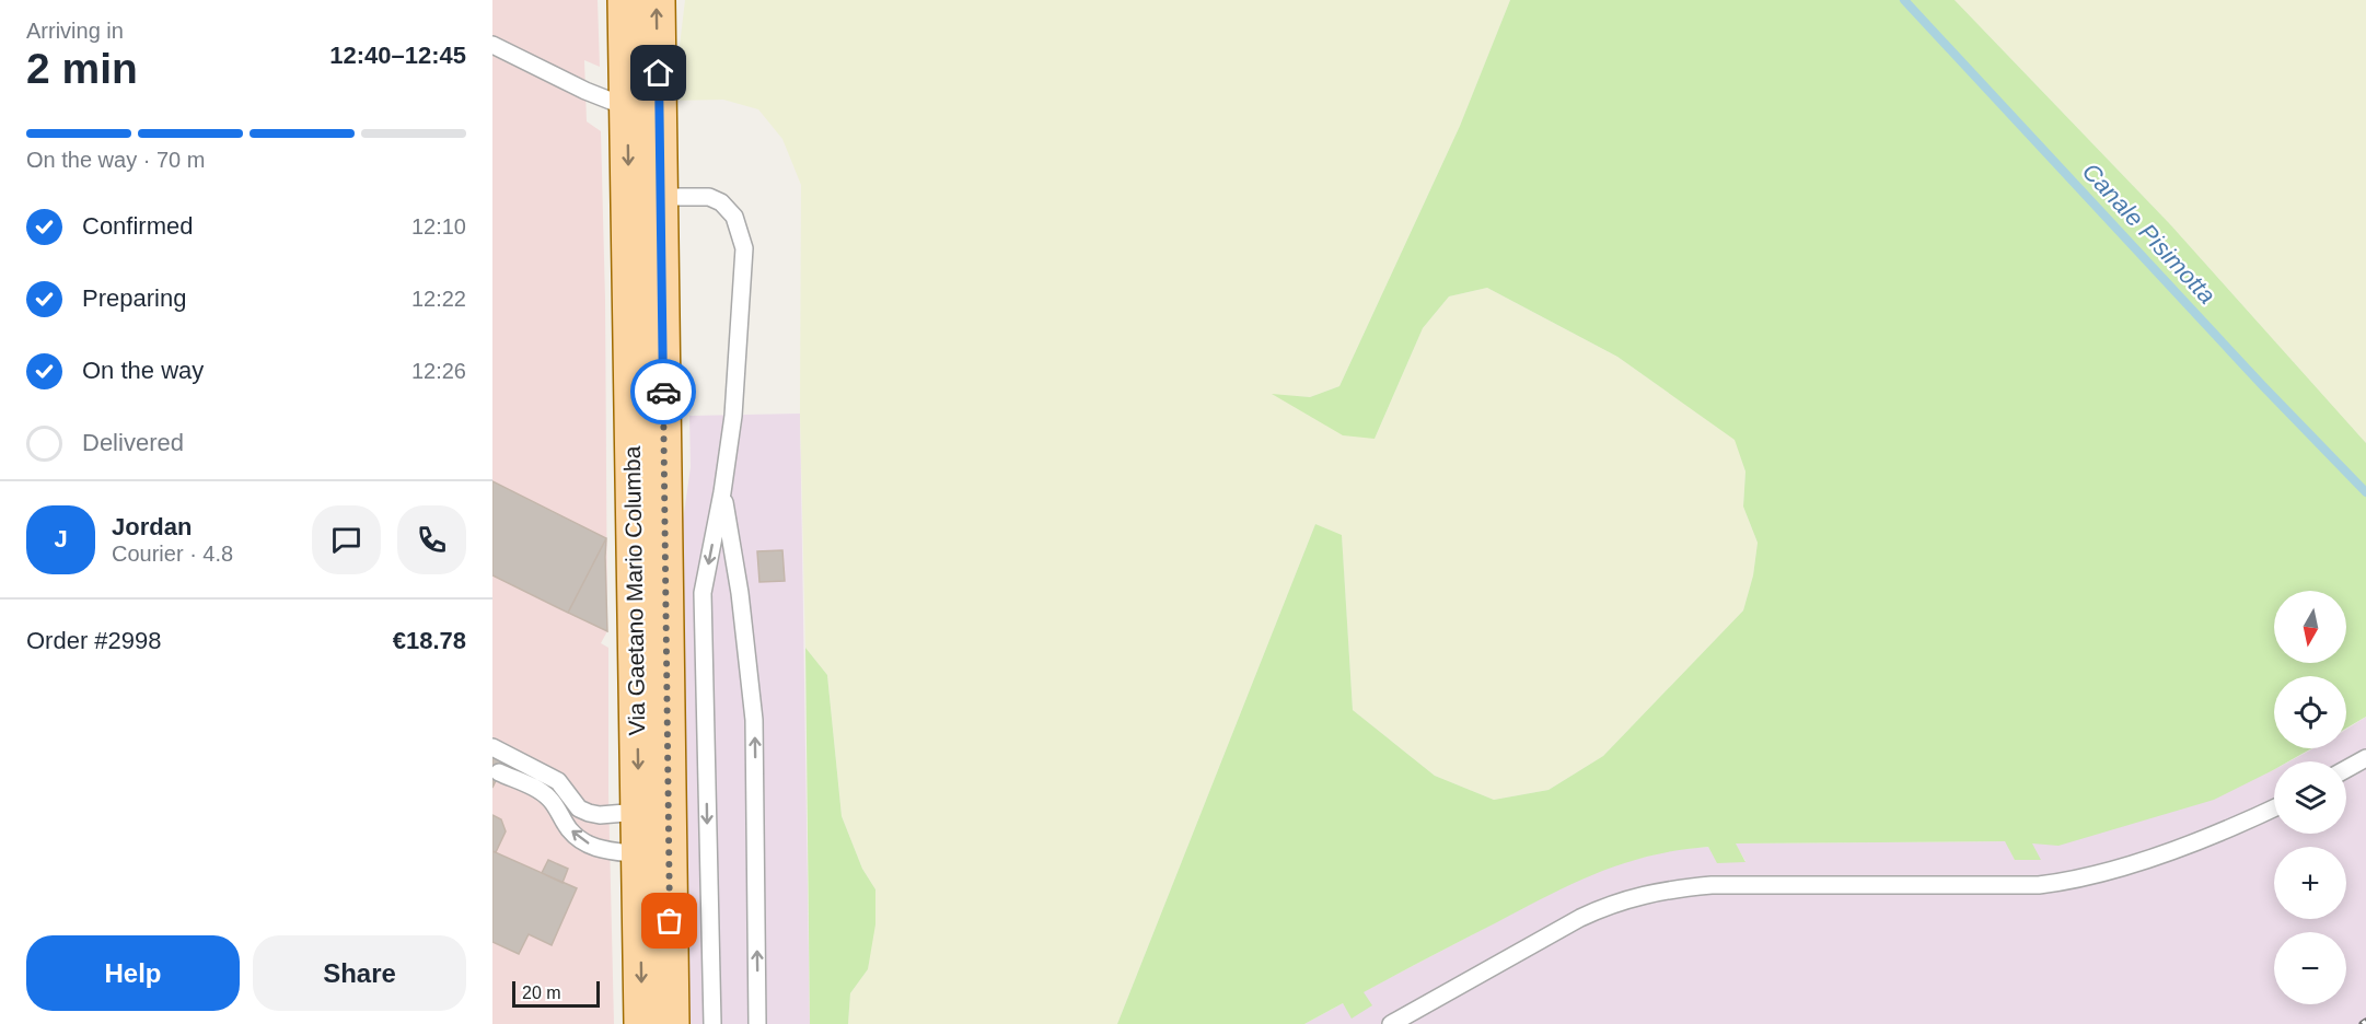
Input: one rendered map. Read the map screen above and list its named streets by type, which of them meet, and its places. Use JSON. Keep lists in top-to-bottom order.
{
  "streets": {
    "main road": ["Via Gaetano Mario Columba"]
  },
  "water": ["Canale Pisimotta"],
  "scale_bar": "20 m",
  "north": "bottom",
  "page": {
    "heading": ["2 min", "Arriving in", "12:40–12:45"],
    "panel": [
      "Jordan",
      "Courier · 4.8",
      "Order #2998",
      "€18.78"
    ],
    "bar": "On the way · 70 m",
    "list": [
      ["Confirmed", "12:10"],
      ["Preparing", "12:22"],
      ["On the way", "12:26"],
      "Delivered"
    ],
    "round": "J",
    "map_buttons": ["+", "−"],
    "buttons": ["Help", "Share"],
    "scale": "20 m"
  }
}
